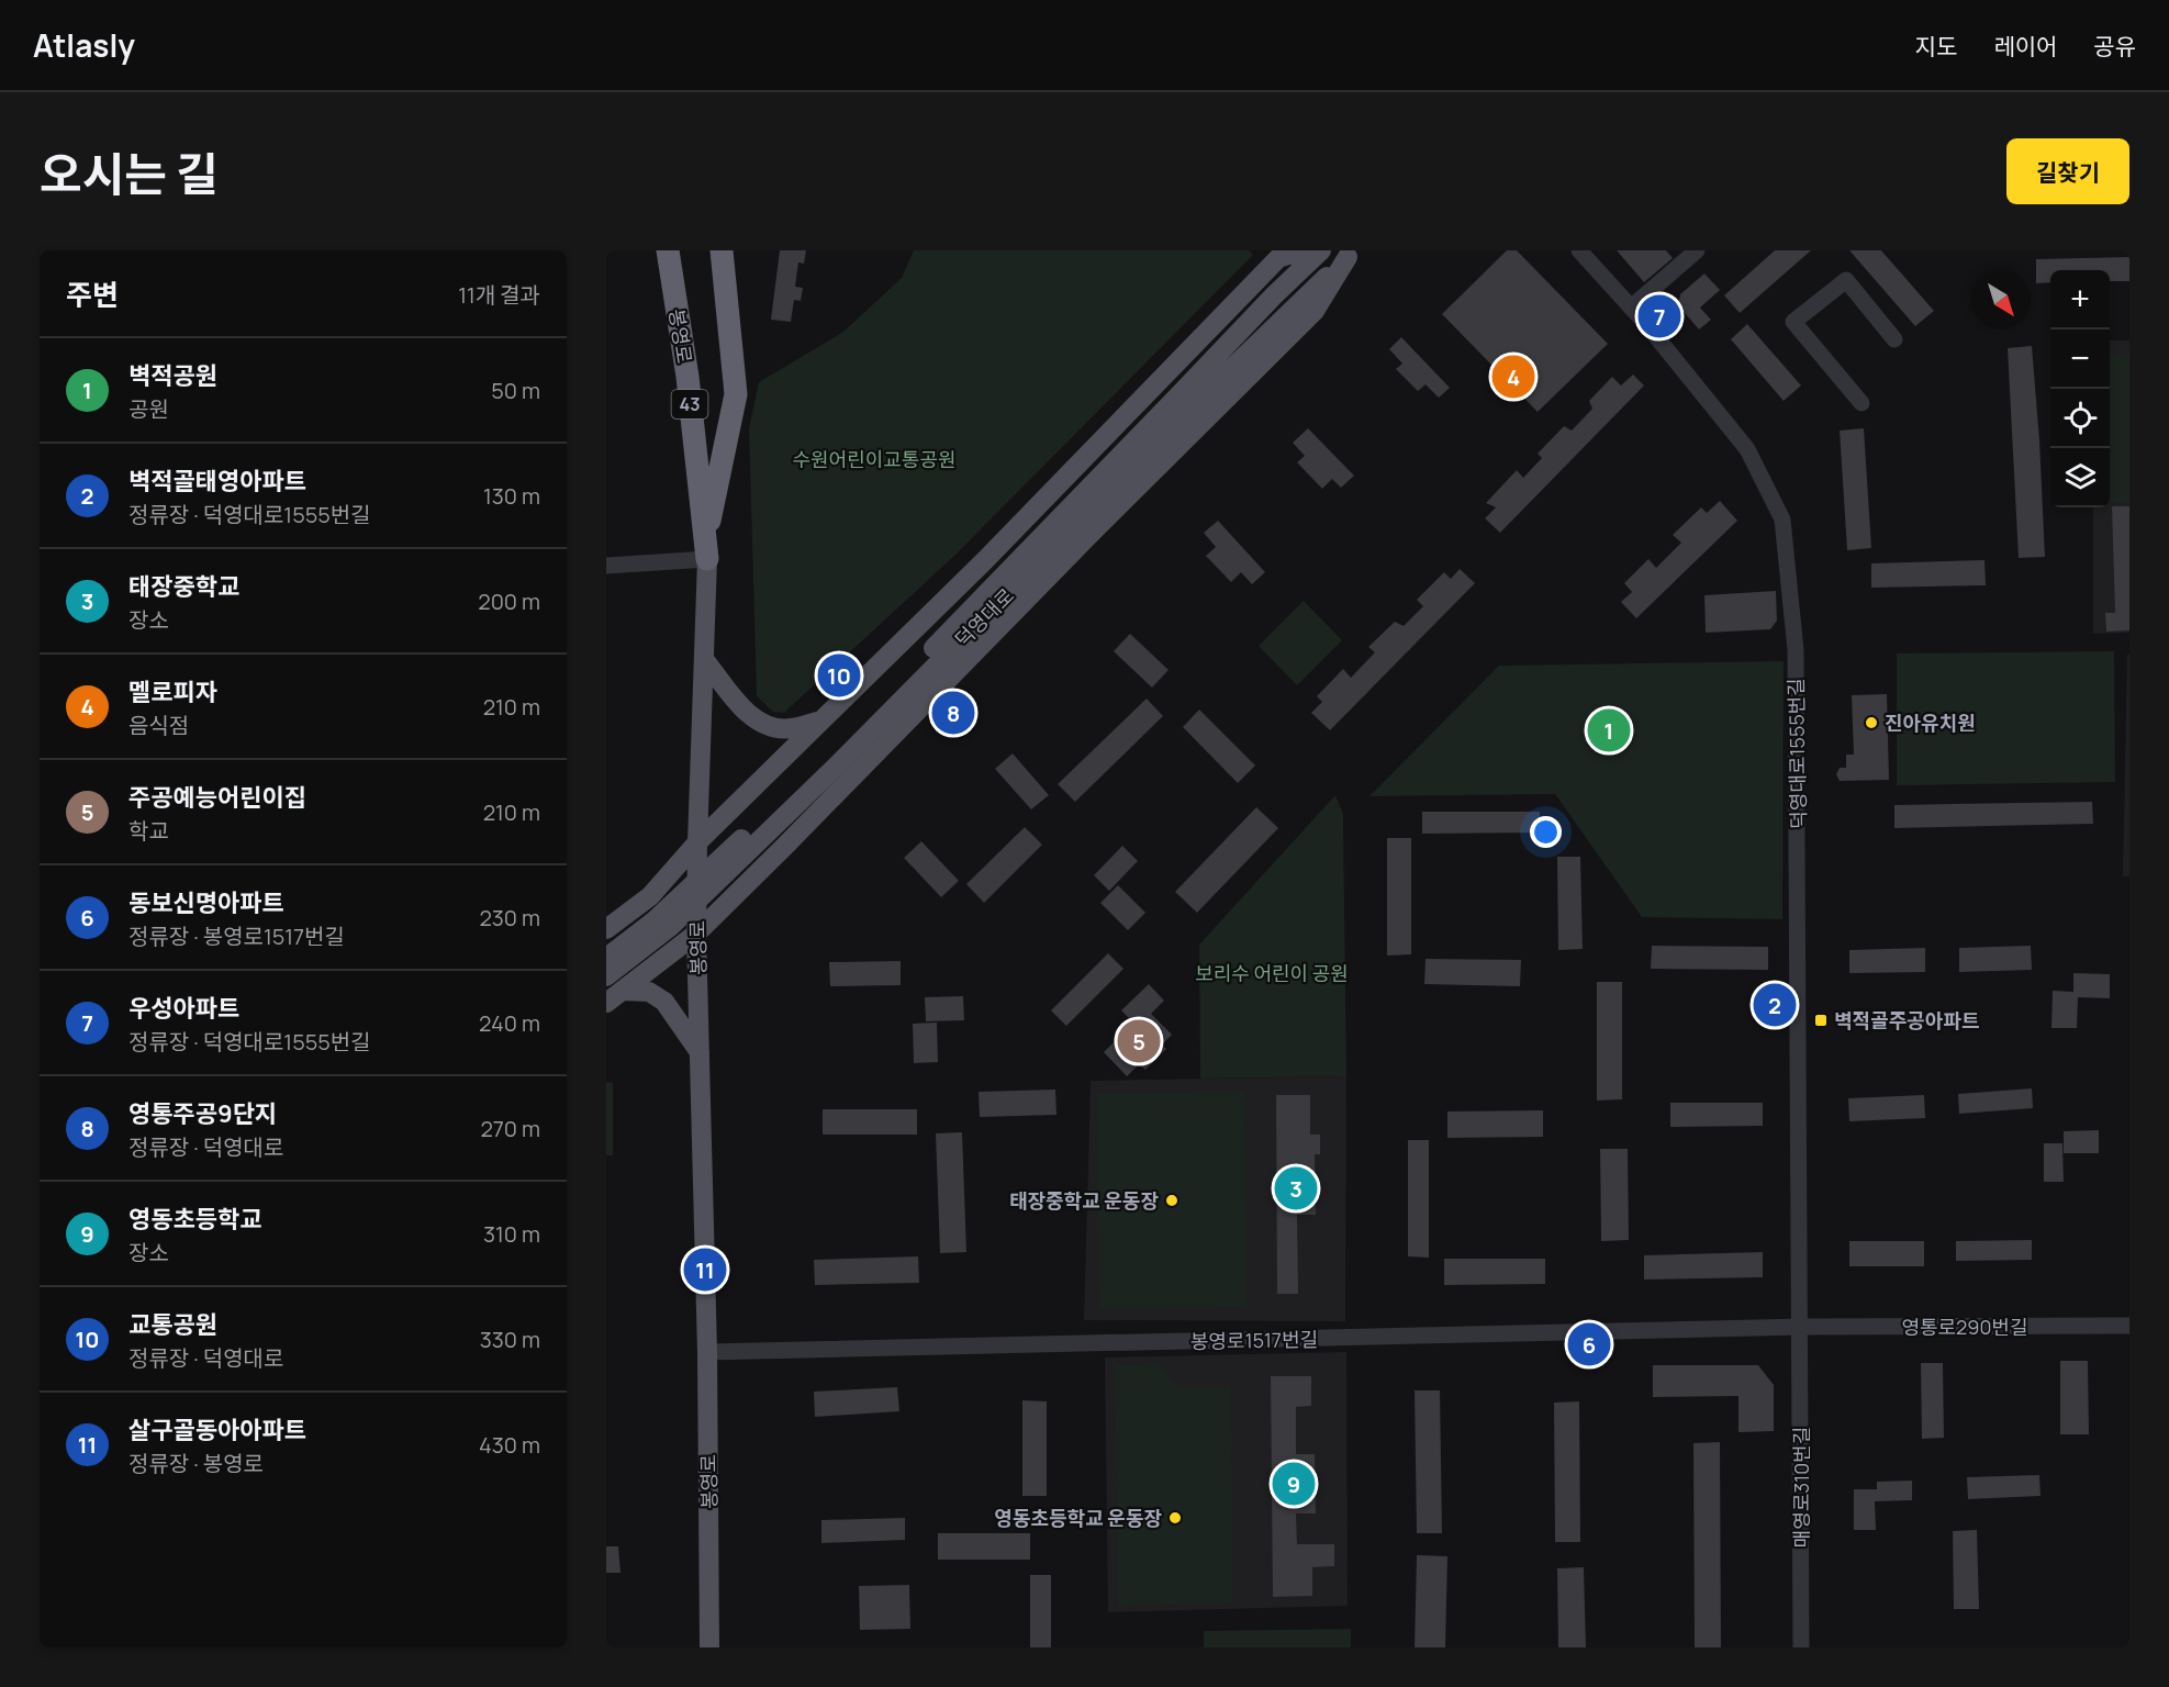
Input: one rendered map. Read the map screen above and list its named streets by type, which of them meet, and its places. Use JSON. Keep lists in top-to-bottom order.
{
  "streets": {
    "highway": ["봉영로", "43"],
    "main road": ["덕영대로"],
    "street": [
      "덕영대로1555번길",
      "영통로290번길",
      "봉영로1517번길",
      "매영로310번길"
    ]
  },
  "crossings": [
    ["봉영로", "봉영로1517번길"],
    ["덕영대로1555번길", "영통로290번길"],
    ["덕영대로1555번길", "봉영로1517번길"],
    ["덕영대로1555번길", "매영로310번길"],
    ["영통로290번길", "봉영로1517번길"],
    ["영통로290번길", "매영로310번길"],
    ["봉영로1517번길", "매영로310번길"]
  ],
  "parks": ["수원어린이교통공원", "보리수 어린이 공원"],
  "places": {
    "other": ["진아유치원", "태장중학교 운동장", "영동초등학교 운동장"],
    "transit": ["벽적골주공아파트"]
  },
  "north": "bottom right",
  "page": {
    "header": "Atlasly",
    "nav": ["지도", "레이어", "공유"],
    "title": "오시는 길",
    "buttons": "길찾기",
    "heading": ["주변", "11개 결과"],
    "map_buttons": ["+", "−"],
    "pins": [
      "7",
      "4",
      "10",
      "8",
      "1",
      "2",
      "5",
      "3",
      "11",
      "6",
      "9"
    ],
    "list": [
      {
        "mark": "1",
        "name": "벽적공원",
        "note": "공원",
        "value": "50 m"
      },
      {
        "mark": "2",
        "name": "벽적골태영아파트",
        "note": "정류장 · 덕영대로1555번길",
        "value": "130 m"
      },
      {
        "mark": "3",
        "name": "태장중학교",
        "note": "장소",
        "value": "200 m"
      },
      {
        "mark": "4",
        "name": "멜로피자",
        "note": "음식점",
        "value": "210 m"
      },
      {
        "mark": "5",
        "name": "주공예능어린이집",
        "note": "학교",
        "value": "210 m"
      },
      {
        "mark": "6",
        "name": "동보신명아파트",
        "note": "정류장 · 봉영로1517번길",
        "value": "230 m"
      },
      {
        "mark": "7",
        "name": "우성아파트",
        "note": "정류장 · 덕영대로1555번길",
        "value": "240 m"
      },
      {
        "mark": "8",
        "name": "영통주공9단지",
        "note": "정류장 · 덕영대로",
        "value": "270 m"
      },
      {
        "mark": "9",
        "name": "영동초등학교",
        "note": "장소",
        "value": "310 m"
      },
      {
        "mark": "10",
        "name": "교통공원",
        "note": "정류장 · 덕영대로",
        "value": "330 m"
      },
      {
        "mark": "11",
        "name": "살구골동아아파트",
        "note": "정류장 · 봉영로",
        "value": "430 m"
      }
    ]
  }
}
